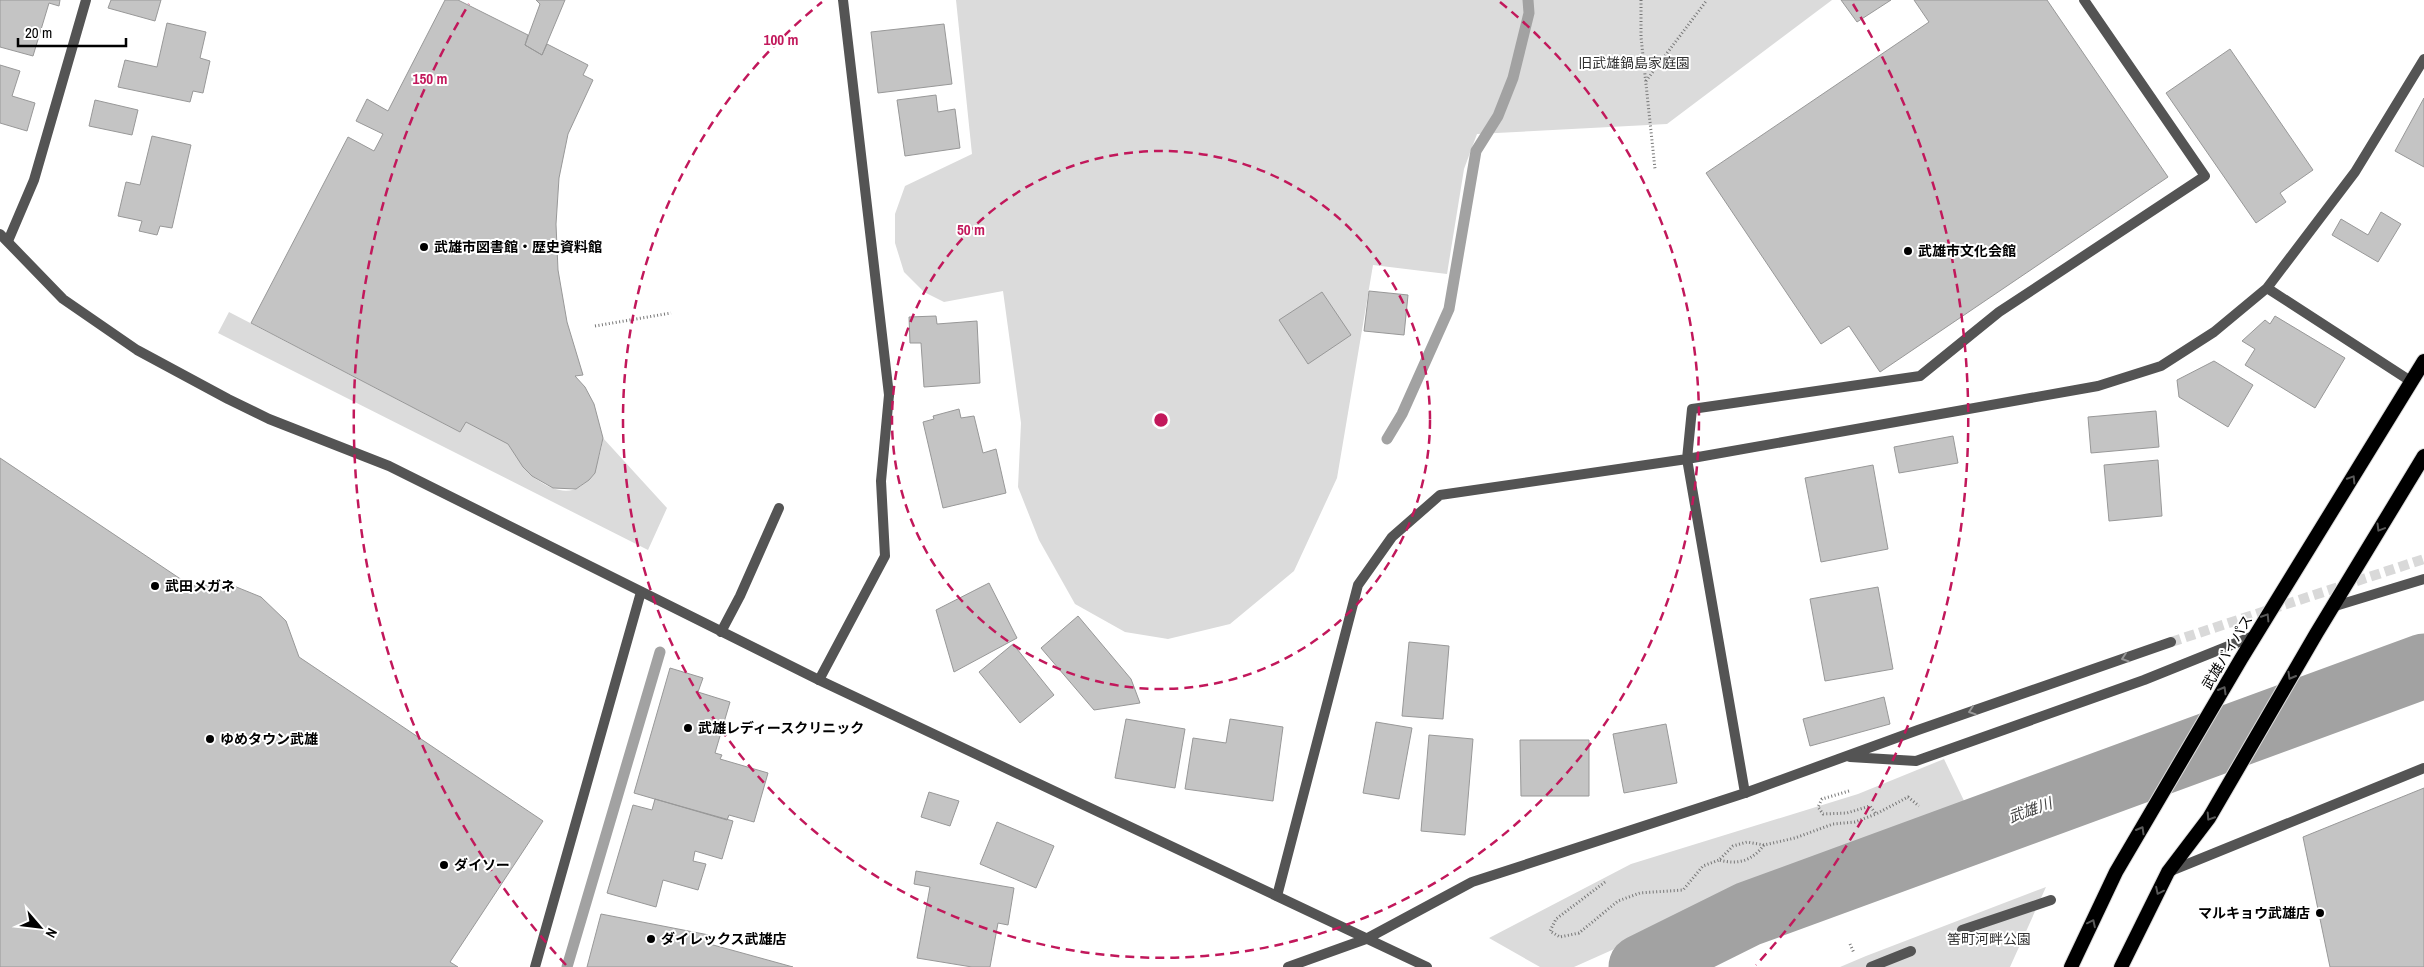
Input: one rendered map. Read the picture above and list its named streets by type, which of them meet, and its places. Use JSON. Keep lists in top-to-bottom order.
{
  "streets": {
    "highway": ["武雄バイパス"]
  },
  "water": ["武雄川"],
  "parks": ["旧武雄鍋島家庭園", "筈町河畔公園"],
  "places": [
    "武雄市図書館・歴史資料館",
    "武雄市文化会館",
    "武田メガネ",
    "武雄レディースクリニック",
    "ゆめタウン武雄",
    "ダイソー",
    "マルキョウ武雄店",
    "ダイレックス武雄店"
  ],
  "scale_bar": "20 m",
  "north": "bottom right",
  "rings": ["100 m", "150 m", "50 m"]
}
